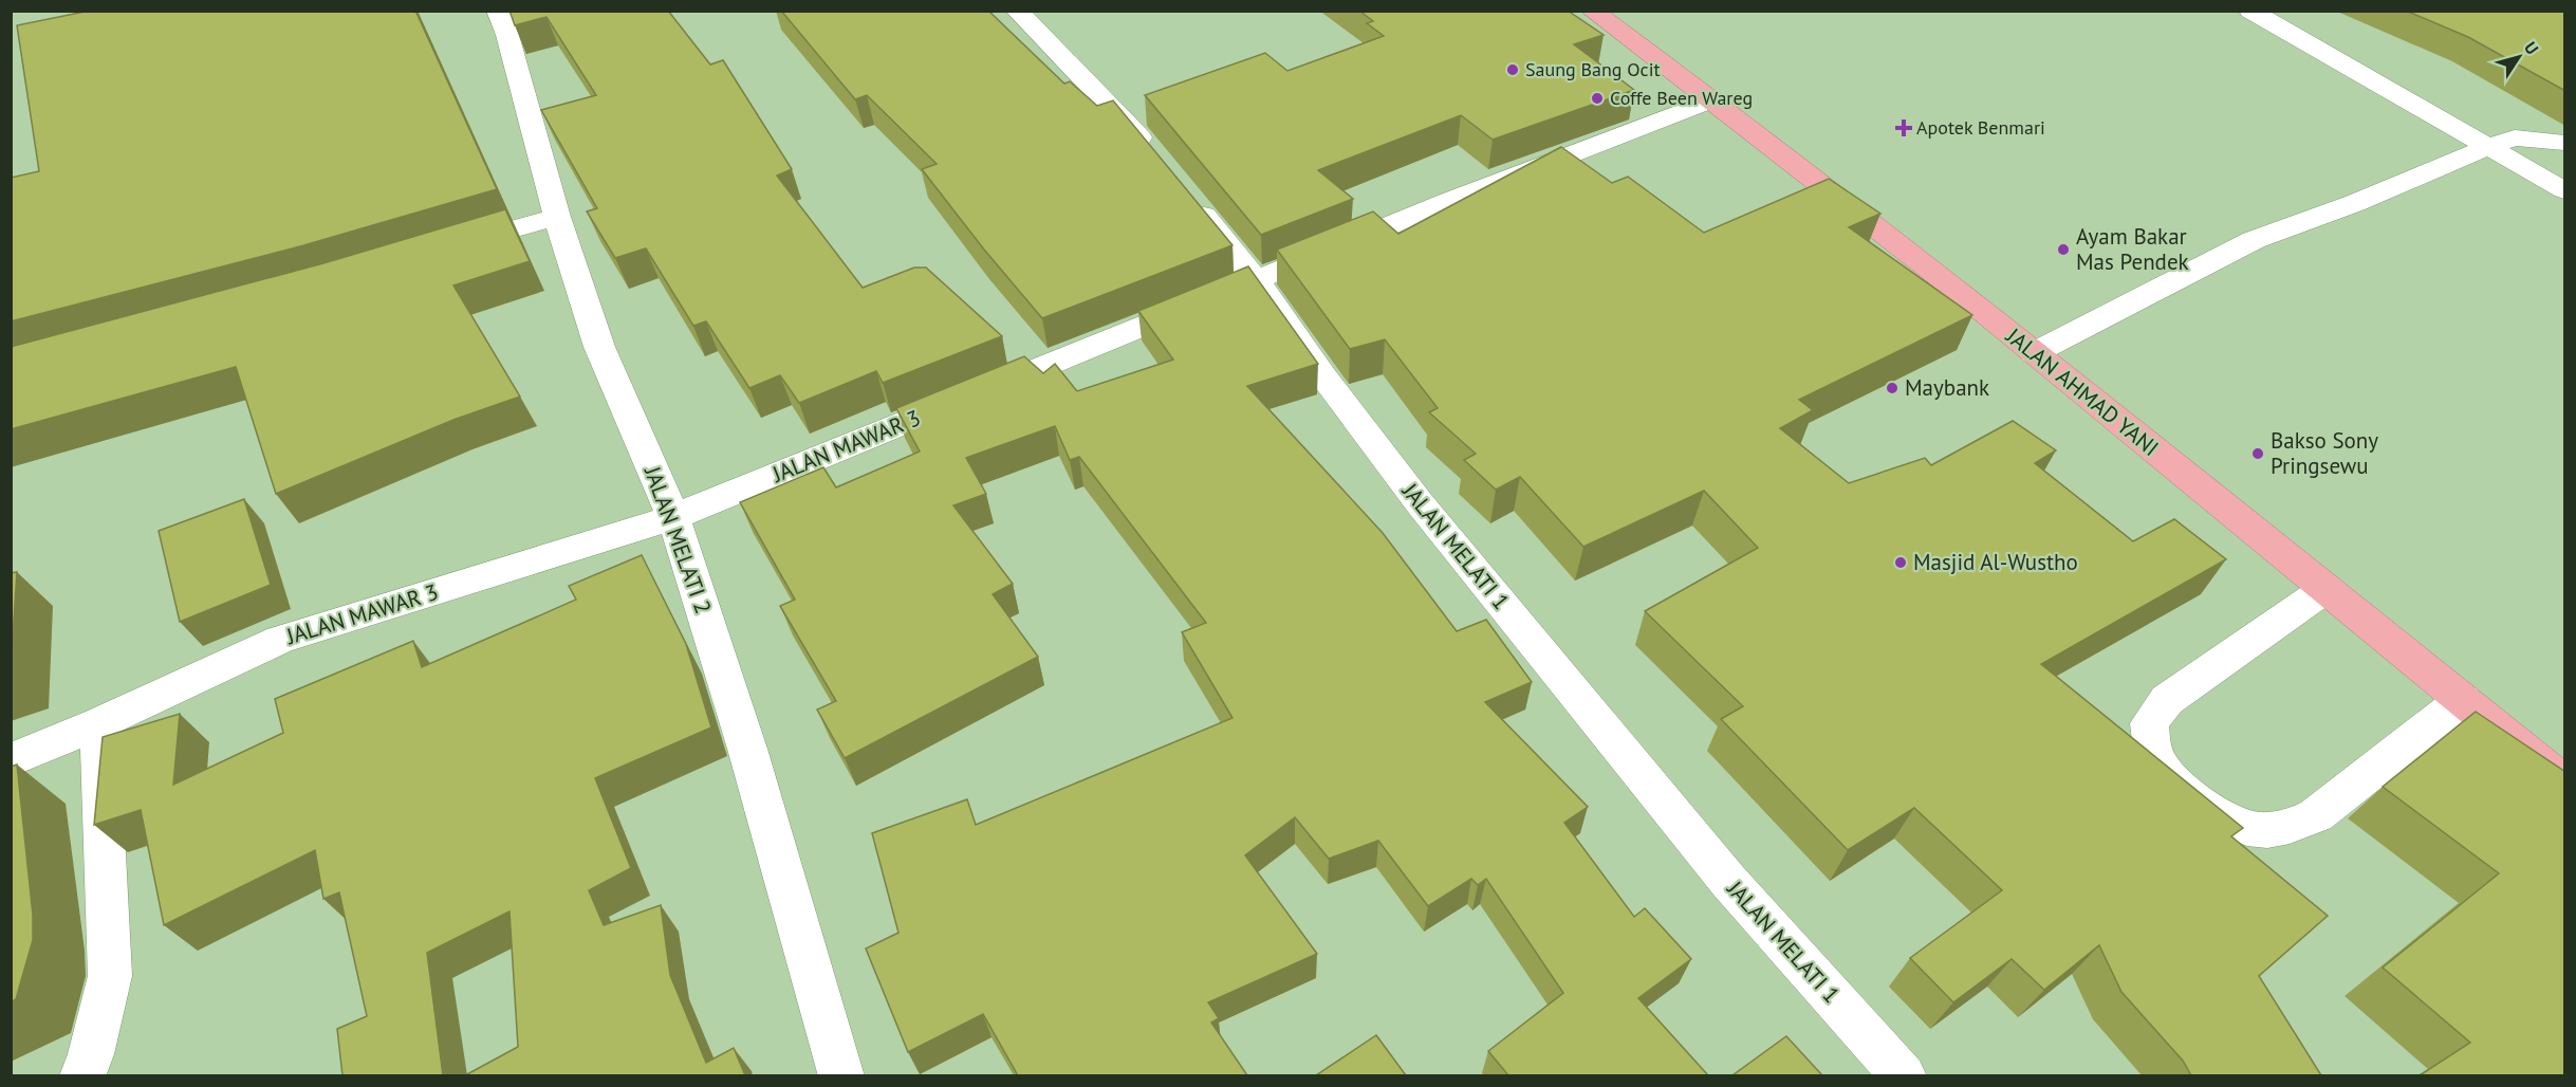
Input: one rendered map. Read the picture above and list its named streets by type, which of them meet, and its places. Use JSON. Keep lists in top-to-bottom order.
{
  "streets": {
    "highway": ["JALAN AHMAD YANI"],
    "street": ["JALAN MAWAR 3", "JALAN MELATI 2", "JALAN MELATI 1"]
  },
  "crossings": [
    ["JALAN AHMAD YANI", "JALAN MAWAR 3"],
    ["JALAN MAWAR 3", "JALAN MELATI 2"],
    ["JALAN MAWAR 3", "JALAN MELATI 1"]
  ],
  "places": {
    "other": [
      "Saung Bang Ocit",
      "Coffe Been Wareg",
      "Ayam Bakar Mas Pendek",
      "Maybank",
      "Bakso Sony Pringsewu",
      "Masjid Al-Wustho"
    ],
    "health": ["Apotek Benmari"]
  },
  "north": "top right"
}
